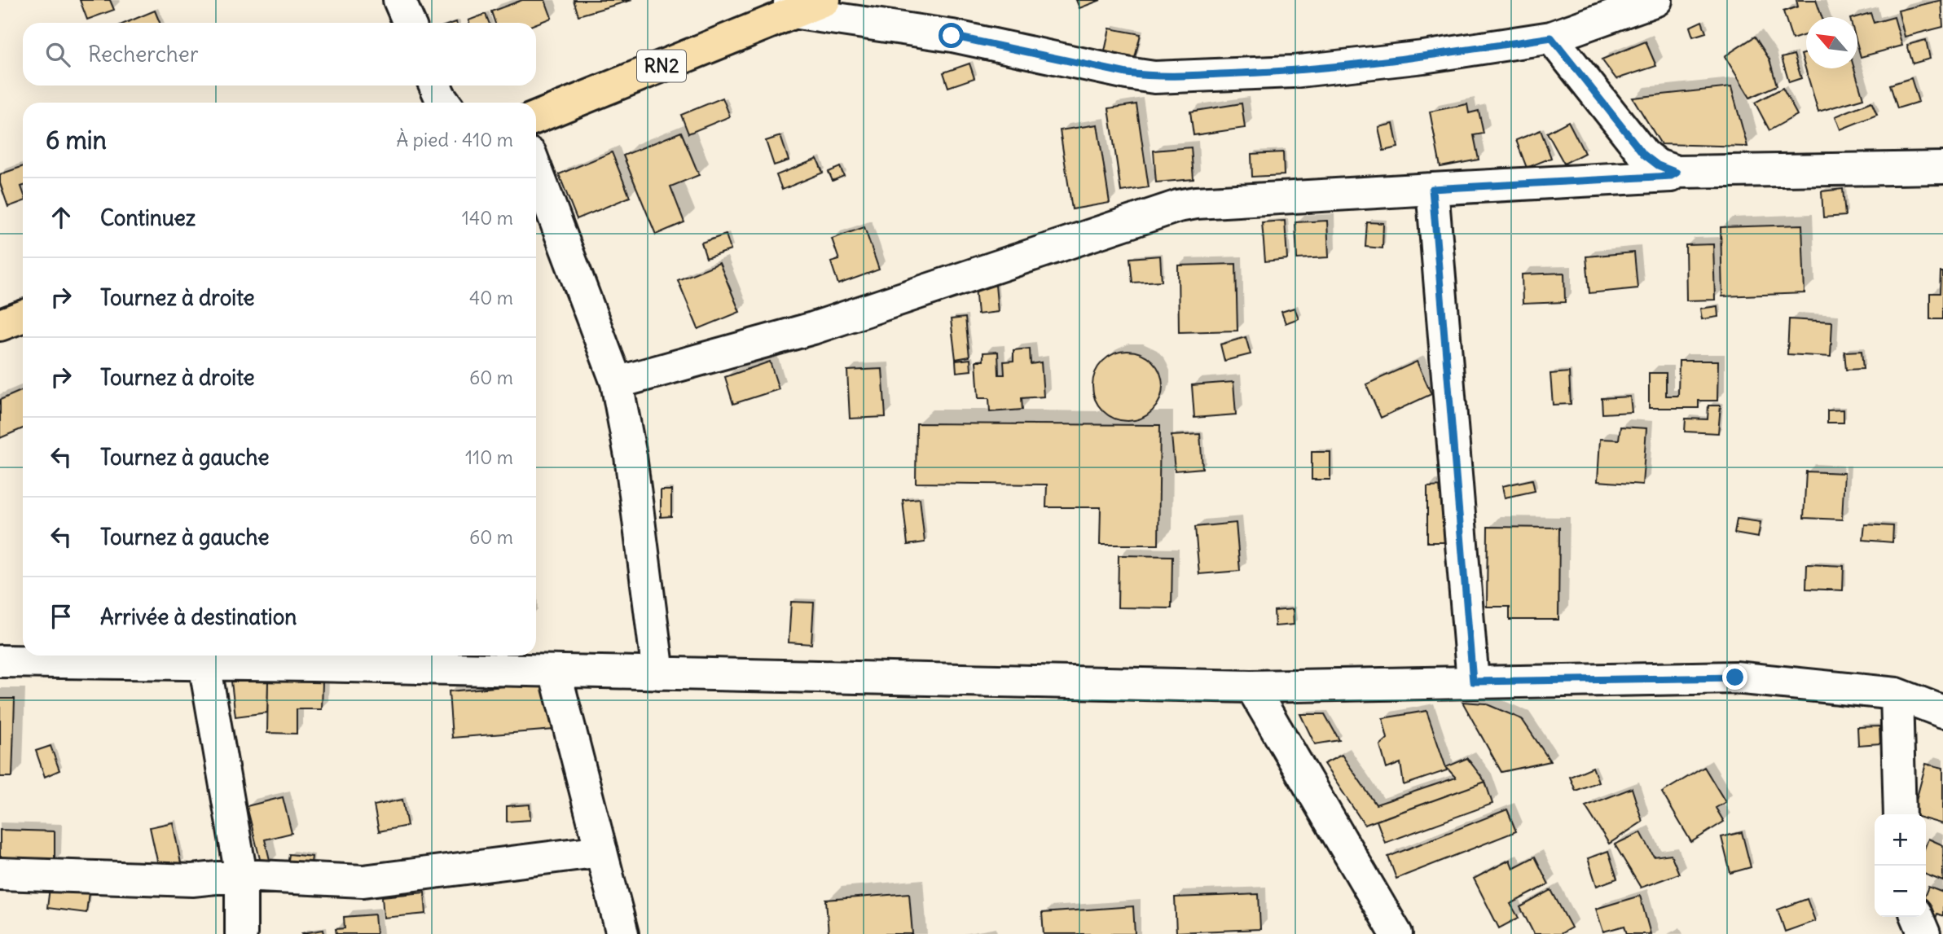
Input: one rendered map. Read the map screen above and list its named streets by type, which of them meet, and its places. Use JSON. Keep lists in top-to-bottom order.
{
  "streets": {
    "highway": ["RN2"]
  },
  "north": "top left",
  "page": {
    "search": "Rechercher",
    "heading": ["6 min", "À pied · 410 m"],
    "list": [
      ["Continuez", "140 m"],
      ["Tournez à droite", "40 m"],
      ["Tournez à droite", "60 m"],
      ["Tournez à gauche", "110 m"],
      ["Tournez à gauche", "60 m"],
      "Arrivée à destination"
    ],
    "map_buttons": ["+", "−"]
  }
}
